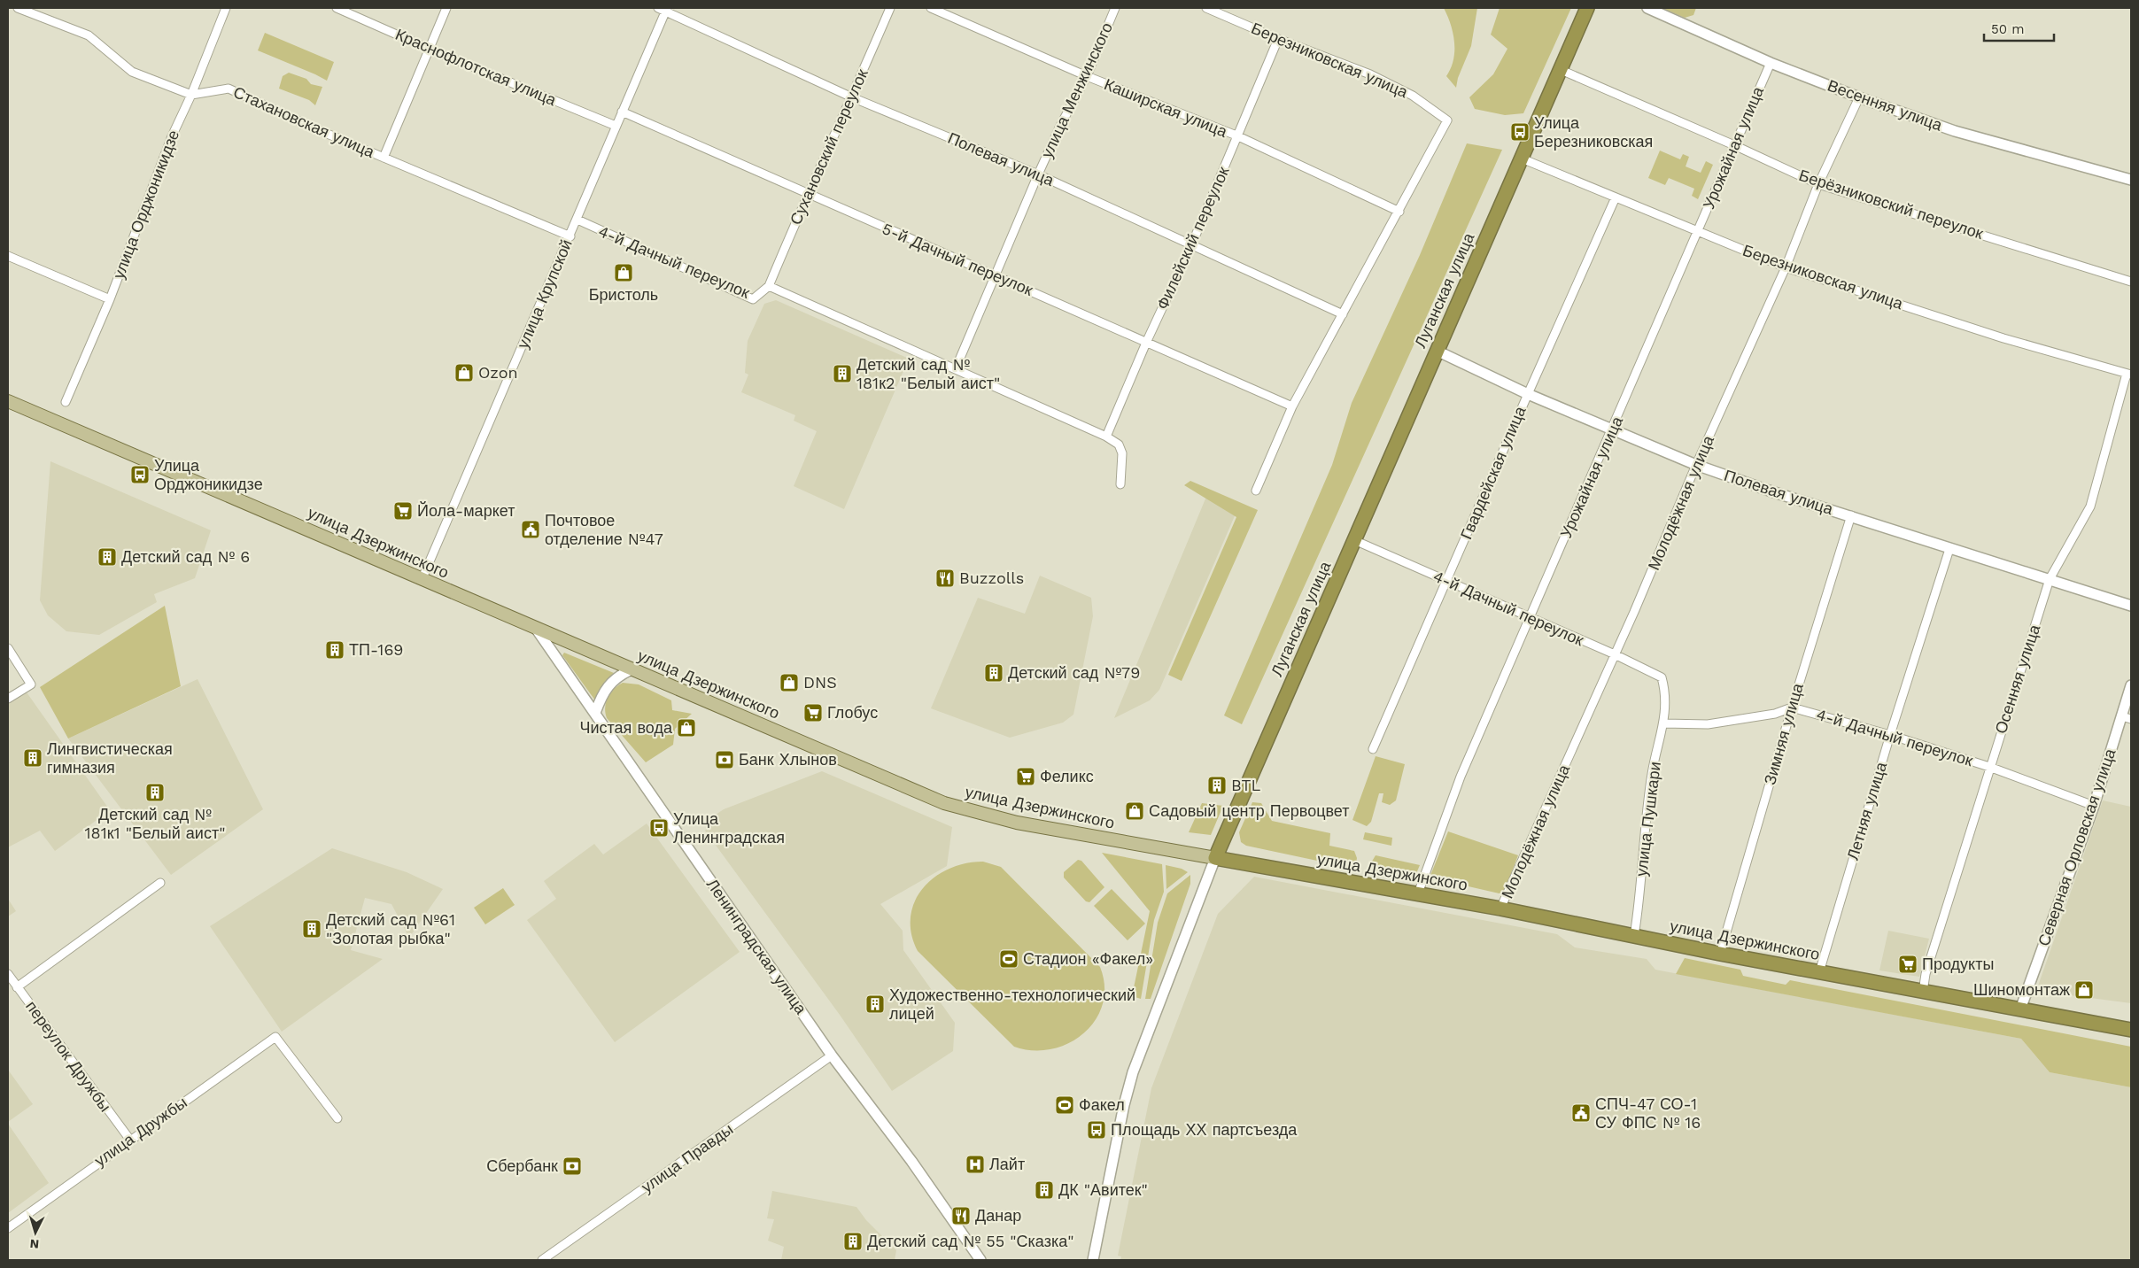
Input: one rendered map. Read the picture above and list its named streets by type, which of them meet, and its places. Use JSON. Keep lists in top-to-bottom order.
{
  "streets": {
    "highway": ["Луганская улица", "улица Дзержинского"],
    "street": [
      "Березниковская улица",
      "Краснофлотская улица",
      "улица Менжинского",
      "Весенняя улица",
      "Каширская улица",
      "Стахановская улица",
      "Сухановский переулок",
      "Урожайная улица",
      "Полевая улица",
      "улица Орджоникидзе",
      "Берёзниковский переулок",
      "Филейский переулок",
      "5-й Дачный переулок",
      "4-й Дачный переулок",
      "улица Крупской",
      "Гвардейская улица",
      "Молодёжная улица",
      "Осенняя улица",
      "Зимняя улица",
      "Летняя улица",
      "улица Пушкари",
      "Северная Орловская улица",
      "Ленинградская улица",
      "переулок Дружбы",
      "улица Дружбы",
      "улица Правды"
    ]
  },
  "crossings": [
    ["Березниковская улица", "Каширская улица"],
    ["Березниковская улица", "Урожайная улица"],
    ["Березниковская улица", "Филейский переулок"],
    ["Березниковская улица", "Луганская улица"],
    ["Березниковская улица", "Гвардейская улица"],
    ["Березниковская улица", "Молодёжная улица"],
    ["Березниковская улица", "Осенняя улица"],
    ["Краснофлотская улица", "улица Крупской"],
    ["улица Менжинского", "Каширская улица"],
    ["улица Менжинского", "Полевая улица"],
    ["улица Менжинского", "5-й Дачный переулок"],
    ["улица Менжинского", "4-й Дачный переулок"],
    ["Весенняя улица", "Урожайная улица"],
    ["Весенняя улица", "Молодёжная улица"],
    ["Каширская улица", "Филейский переулок"],
    ["Стахановская улица", "улица Орджоникидзе"],
    ["Стахановская улица", "улица Крупской"],
    ["Сухановский переулок", "Полевая улица"],
    ["Сухановский переулок", "5-й Дачный переулок"],
    ["Сухановский переулок", "4-й Дачный переулок"],
    ["Урожайная улица", "Полевая улица"],
    ["Урожайная улица", "Берёзниковский переулок"],
    ["Урожайная улица", "4-й Дачный переулок"],
    ["Урожайная улица", "улица Дзержинского"],
    ["Полевая улица", "Филейский переулок"],
    ["Полевая улица", "Луганская улица"],
    ["Полевая улица", "улица Крупской"],
    ["Полевая улица", "Гвардейская улица"],
    ["Полевая улица", "Молодёжная улица"],
    ["Полевая улица", "Осенняя улица"],
    ["Полевая улица", "Зимняя улица"],
    ["Полевая улица", "Летняя улица"],
    ["Берёзниковский переулок", "Луганская улица"],
    ["Берёзниковский переулок", "Молодёжная улица"],
    ["Филейский переулок", "5-й Дачный переулок"],
    ["Филейский переулок", "4-й Дачный переулок"],
    ["5-й Дачный переулок", "улица Крупской"],
    ["4-й Дачный переулок", "Луганская улица"],
    ["4-й Дачный переулок", "улица Крупской"],
    ["4-й Дачный переулок", "Гвардейская улица"],
    ["4-й Дачный переулок", "Молодёжная улица"],
    ["4-й Дачный переулок", "Осенняя улица"],
    ["4-й Дачный переулок", "Зимняя улица"],
    ["4-й Дачный переулок", "Летняя улица"],
    ["4-й Дачный переулок", "улица Пушкари"],
    ["4-й Дачный переулок", "Северная Орловская улица"],
    ["Луганская улица", "улица Дзержинского"],
    ["улица Крупской", "улица Дзержинского"],
    ["Молодёжная улица", "улица Дзержинского"],
    ["улица Дзержинского", "Осенняя улица"],
    ["улица Дзержинского", "Зимняя улица"],
    ["улица Дзержинского", "Летняя улица"],
    ["улица Дзержинского", "улица Пушкари"],
    ["улица Дзержинского", "Северная Орловская улица"],
    ["улица Дзержинского", "Ленинградская улица"],
    ["Ленинградская улица", "улица Правды"],
    ["переулок Дружбы", "улица Дружбы"]
  ],
  "places": {
    "bus stop": [
      "Улица Березниковская",
      "Улица Орджоникидзе",
      "Улица Ленинградская",
      "Площадь ХХ партсъезда"
    ],
    "shop": [
      "Бристоль",
      "Ozon",
      "DNS",
      "Чистая вода",
      "Садовый центр Первоцвет",
      "Шиномонтаж"
    ],
    "building": [
      "Детский сад № 181к2 \"Белый аист\"",
      "Детский сад № 6",
      "ТП-169",
      "Детский сад №79",
      "Лингвистическая гимназия",
      "BTL",
      "Детский сад № 181к1 \"Белый аист\"",
      "Детский сад №61 \"Золотая рыбка\"",
      "Художественно-технологический лицей",
      "ДК \"Авитек\"",
      "Детский сад № 55 \"Сказка\""
    ],
    "supermarket": [
      "Йола-маркет",
      "Глобус",
      "Феликс",
      "Продукты"
    ],
    "public building": ["Почтовое отделение №47", "СПЧ-47 СО-1 СУ ФПС № 16"],
    "restaurant": ["Buzzolls", "Данар"],
    "bank": ["Банк Хлынов", "Сбербанк"],
    "sports": ["Стадион «Факел»", "Факел"],
    "hospital": ["Лайт"]
  },
  "scale_bar": "50 m",
  "north": "bottom"
}
